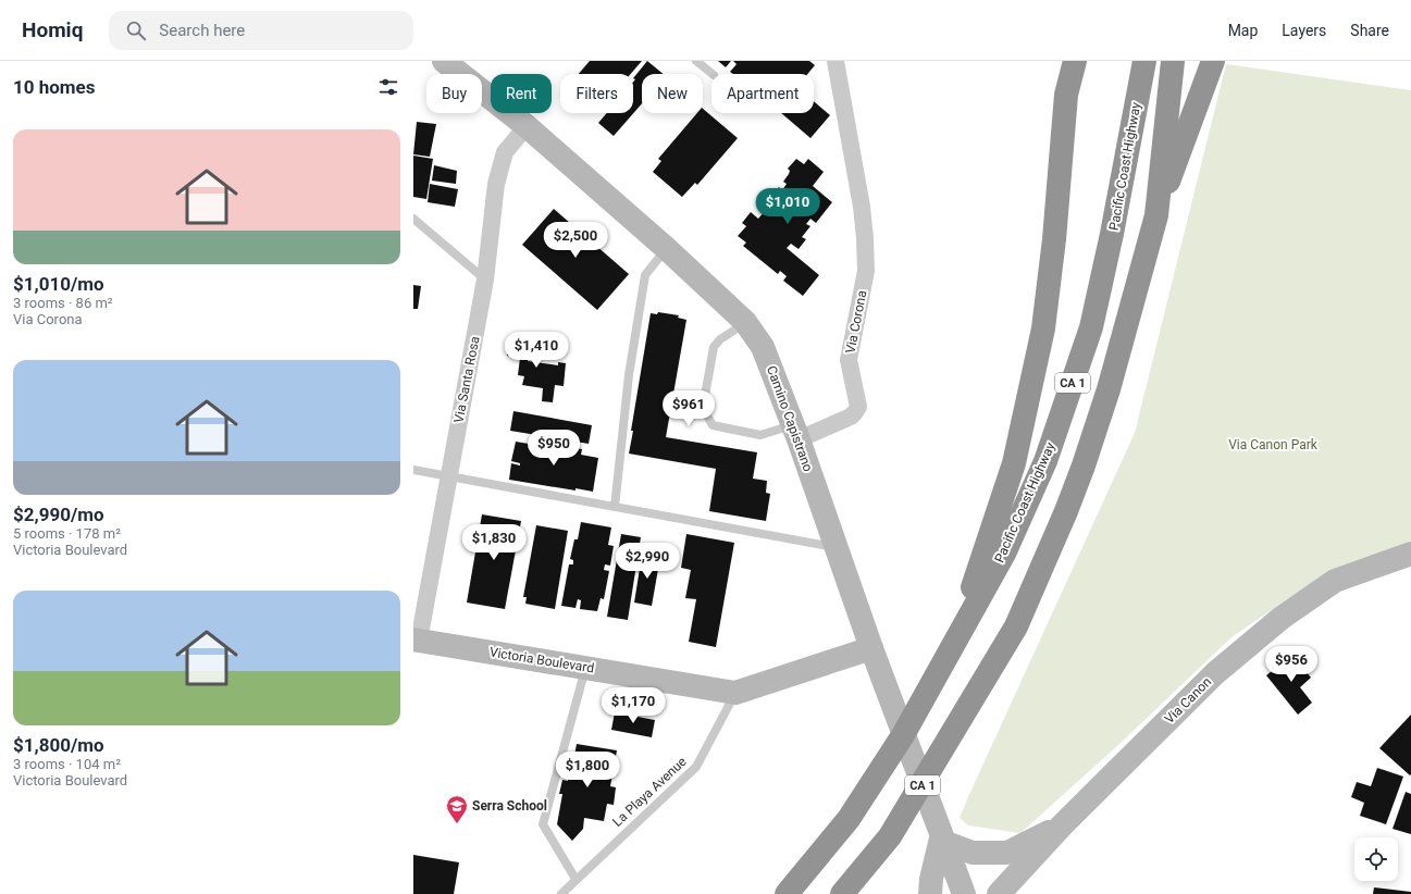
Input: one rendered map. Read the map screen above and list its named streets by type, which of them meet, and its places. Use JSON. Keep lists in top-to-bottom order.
{
  "streets": {
    "highway": ["Pacific Coast Highway", "CA 1"],
    "main road": ["Camino Capistrano", "Victoria Boulevard", "Via Canon"],
    "street": ["Via Corona", "Via Santa Rosa"],
    "lane": ["La Playa Avenue"]
  },
  "crossings": [
    ["Via Corona", "Camino Capistrano"],
    ["Via Santa Rosa", "Camino Capistrano"],
    ["Via Santa Rosa", "Victoria Boulevard"],
    ["Camino Capistrano", "Victoria Boulevard"],
    ["Victoria Boulevard", "La Playa Avenue"]
  ],
  "parks": ["Via Canon Park"],
  "places": {
    "school or university": ["Serra School"]
  },
  "page": {
    "header": "Homiq",
    "search": "Search here",
    "nav": ["Map", "Layers", "Share"],
    "heading": "10 homes",
    "chip": [
      "Buy",
      "Rent",
      "Filters",
      "New",
      "Apartment"
    ],
    "list": [
      {
        "name": "$1,010/mo",
        "note": "3 rooms · 86 m² · Via Corona"
      },
      {
        "name": "$2,990/mo",
        "note": "5 rooms · 178 m² · Victoria Boulevard"
      },
      {
        "name": "$1,800/mo",
        "note": "3 rooms · 104 m² · Victoria Boulevard"
      }
    ],
    "price": [
      "$1,010",
      "$2,500",
      "$1,410",
      "$961",
      "$950",
      "$1,830",
      "$2,990",
      "$956",
      "$1,170",
      "$1,800"
    ]
  }
}
